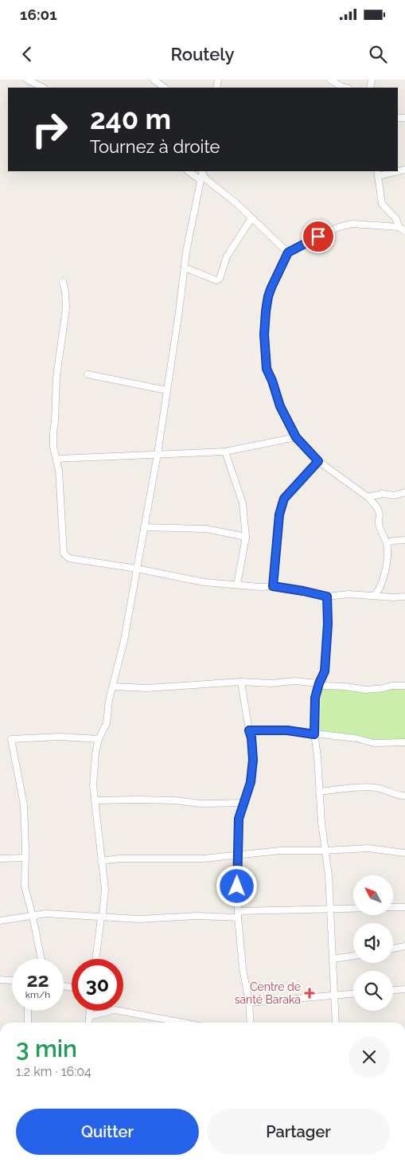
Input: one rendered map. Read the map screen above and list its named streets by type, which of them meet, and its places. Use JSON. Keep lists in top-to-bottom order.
{
  "places": {
    "health": ["Centre de santé Baraka"]
  },
  "north": "top left",
  "page": {
    "status": "16:01",
    "header": "Routely",
    "turn": ["240 m", "Tournez à droite"],
    "speed": "22 km/h",
    "limit": "30",
    "heading": ["3 min", "1.2 km · 16:04"],
    "buttons": ["Quitter", "Partager"]
  }
}
